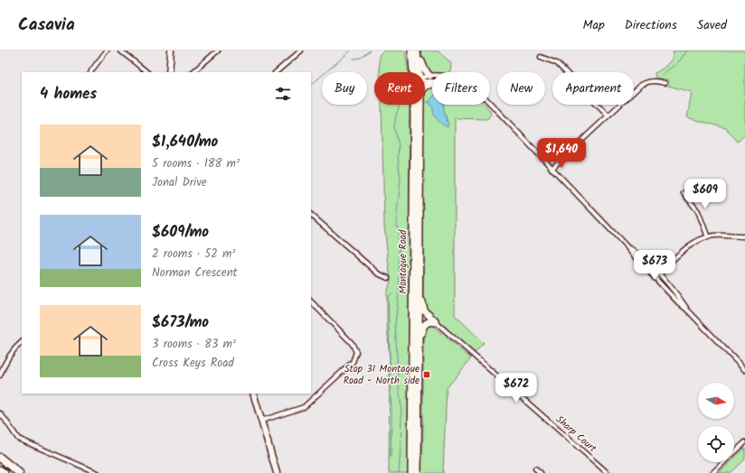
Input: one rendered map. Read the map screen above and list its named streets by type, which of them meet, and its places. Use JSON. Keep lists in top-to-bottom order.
{
  "streets": {
    "main road": ["Montague Road"],
    "street": ["Sharp Court"]
  },
  "places": {
    "transit": ["Stop 31 Montague Road - North side"]
  },
  "north": "right",
  "page": {
    "header": "Casavia",
    "nav": ["Map", "Directions", "Saved"],
    "chip": [
      "Buy",
      "Rent",
      "Filters",
      "New",
      "Apartment"
    ],
    "heading": "4 homes",
    "list": [
      {
        "name": "$1,640/mo",
        "note": "5 rooms · 188 m² · Jonal Drive"
      },
      {
        "name": "$609/mo",
        "note": "2 rooms · 52 m² · Norman Crescent"
      },
      {
        "name": "$673/mo",
        "note": "3 rooms · 83 m² · Cross Keys Road"
      }
    ],
    "price": [
      "$1,640",
      "$609",
      "$673",
      "$672"
    ]
  }
}
